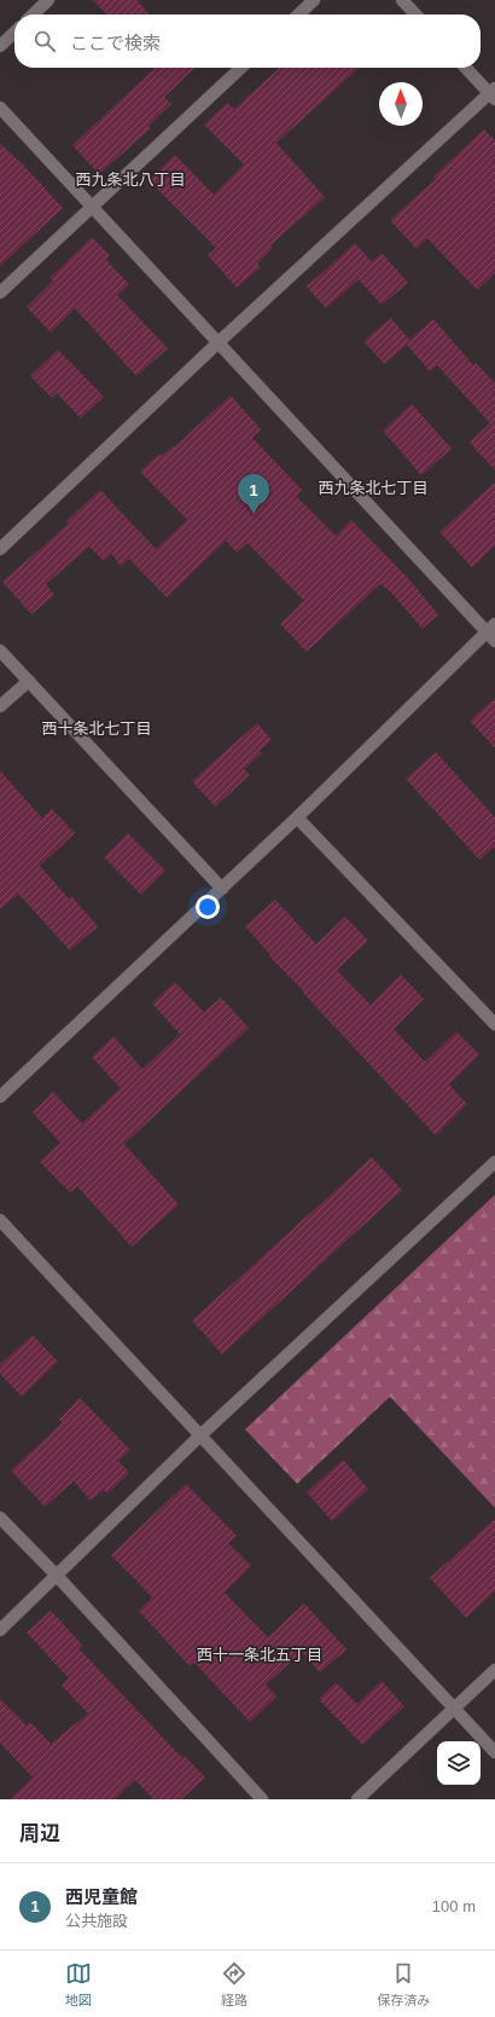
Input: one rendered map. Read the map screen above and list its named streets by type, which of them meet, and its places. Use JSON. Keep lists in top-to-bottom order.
{
  "districts": [
    "西九条北八丁目",
    "西九条北七丁目",
    "西十条北七丁目",
    "西十一条北五丁目"
  ],
  "north": "top",
  "page": {
    "search": "ここで検索",
    "pins": "1",
    "heading": "周辺",
    "list": [
      {
        "mark": "1",
        "name": "西児童館",
        "note": "公共施設",
        "value": "100 m"
      }
    ],
    "nav": ["地図", "経路", "保存済み"]
  }
}
